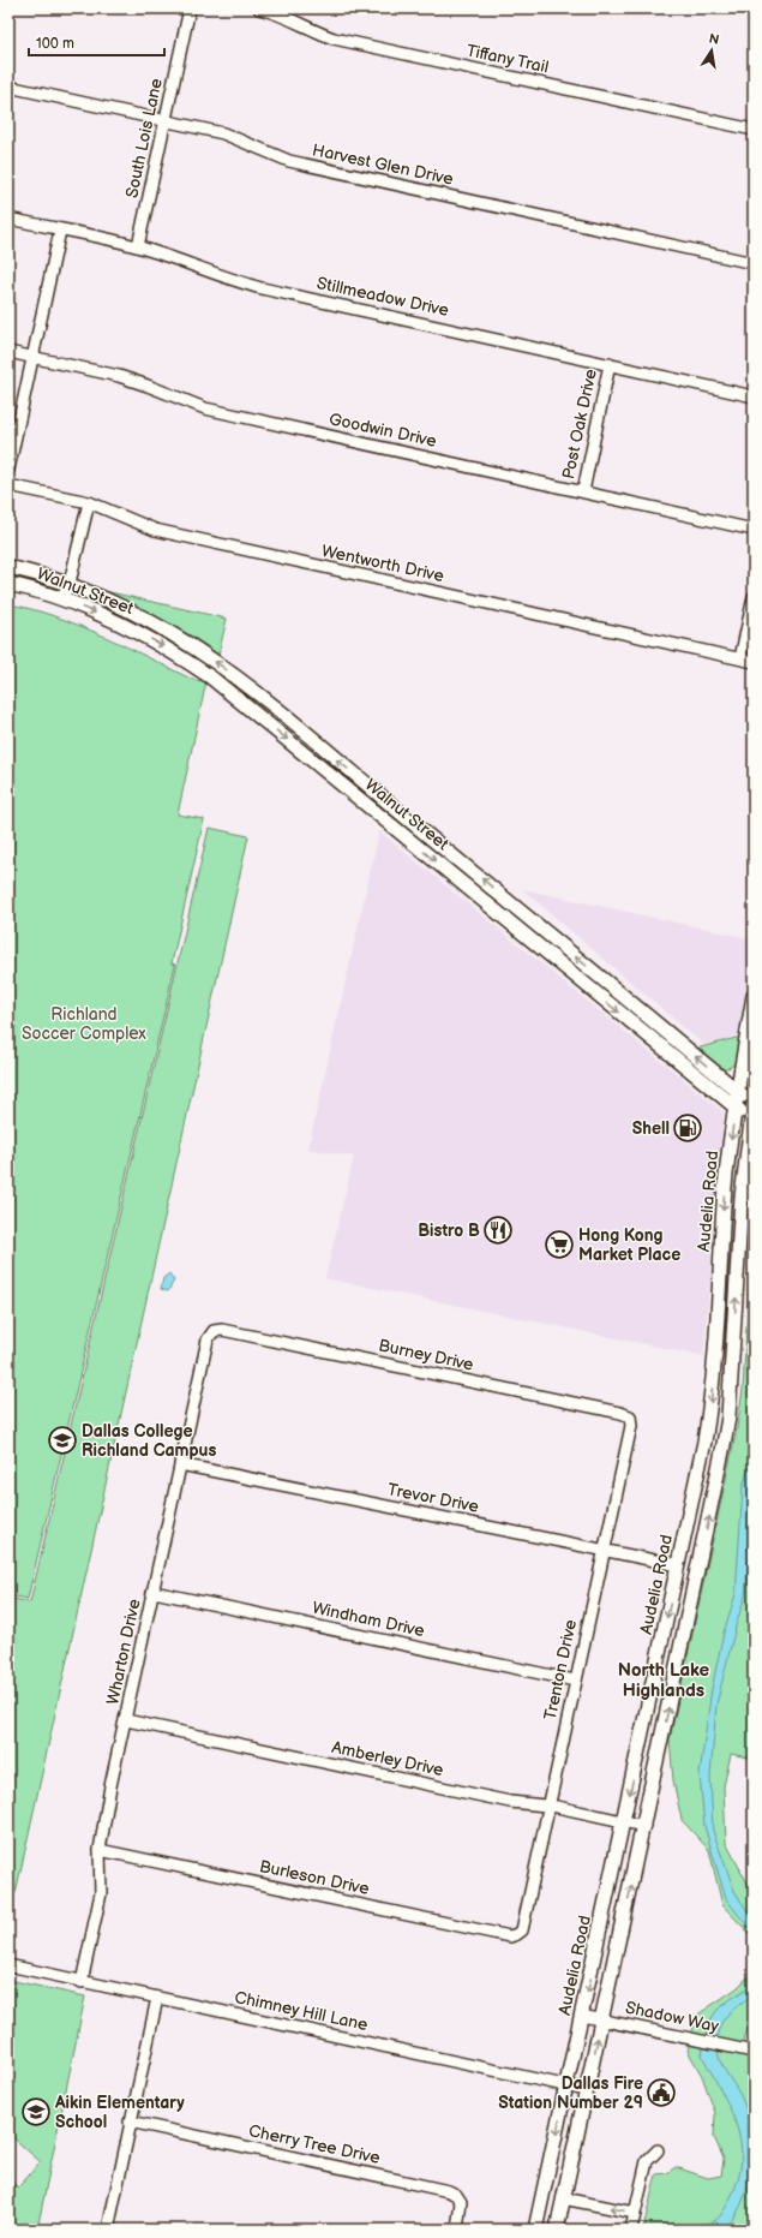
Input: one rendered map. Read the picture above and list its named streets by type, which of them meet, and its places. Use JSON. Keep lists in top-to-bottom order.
{
  "streets": {
    "main road": ["Walnut Street", "Audelia Road"],
    "street": [
      "Tiffany Trail",
      "South Lois Lane",
      "Harvest Glen Drive",
      "Stillmeadow Drive",
      "Post Oak Drive",
      "Goodwin Drive",
      "Wentworth Drive",
      "Burney Drive",
      "Trevor Drive",
      "Windham Drive",
      "Wharton Drive",
      "Trenton Drive",
      "Amberley Drive",
      "Burleson Drive",
      "Chimney Hill Lane",
      "Shadow Way",
      "Cherry Tree Drive"
    ]
  },
  "crossings": [
    ["South Lois Lane", "Harvest Glen Drive"],
    ["South Lois Lane", "Stillmeadow Drive"],
    ["Stillmeadow Drive", "Post Oak Drive"],
    ["Post Oak Drive", "Goodwin Drive"],
    ["Walnut Street", "Audelia Road"],
    ["Audelia Road", "Trevor Drive"],
    ["Audelia Road", "Amberley Drive"],
    ["Audelia Road", "Chimney Hill Lane"],
    ["Audelia Road", "Shadow Way"],
    ["Burney Drive", "Wharton Drive"],
    ["Burney Drive", "Trenton Drive"],
    ["Trevor Drive", "Wharton Drive"],
    ["Trevor Drive", "Trenton Drive"],
    ["Windham Drive", "Wharton Drive"],
    ["Windham Drive", "Trenton Drive"],
    ["Wharton Drive", "Amberley Drive"],
    ["Wharton Drive", "Burleson Drive"],
    ["Wharton Drive", "Chimney Hill Lane"],
    ["Trenton Drive", "Amberley Drive"],
    ["Trenton Drive", "Burleson Drive"]
  ],
  "districts": ["North Lake Highlands"],
  "parks": ["Richland Soccer Complex"],
  "places": {
    "fuel station": ["Shell"],
    "restaurant": ["Bistro B"],
    "supermarket": ["Hong Kong Market Place"],
    "school or university": ["Dallas College Richland Campus", "Aikin Elementary School"],
    "public building": ["Dallas Fire Station Number 29"]
  },
  "scale_bar": "100 m",
  "north": "top"
}
